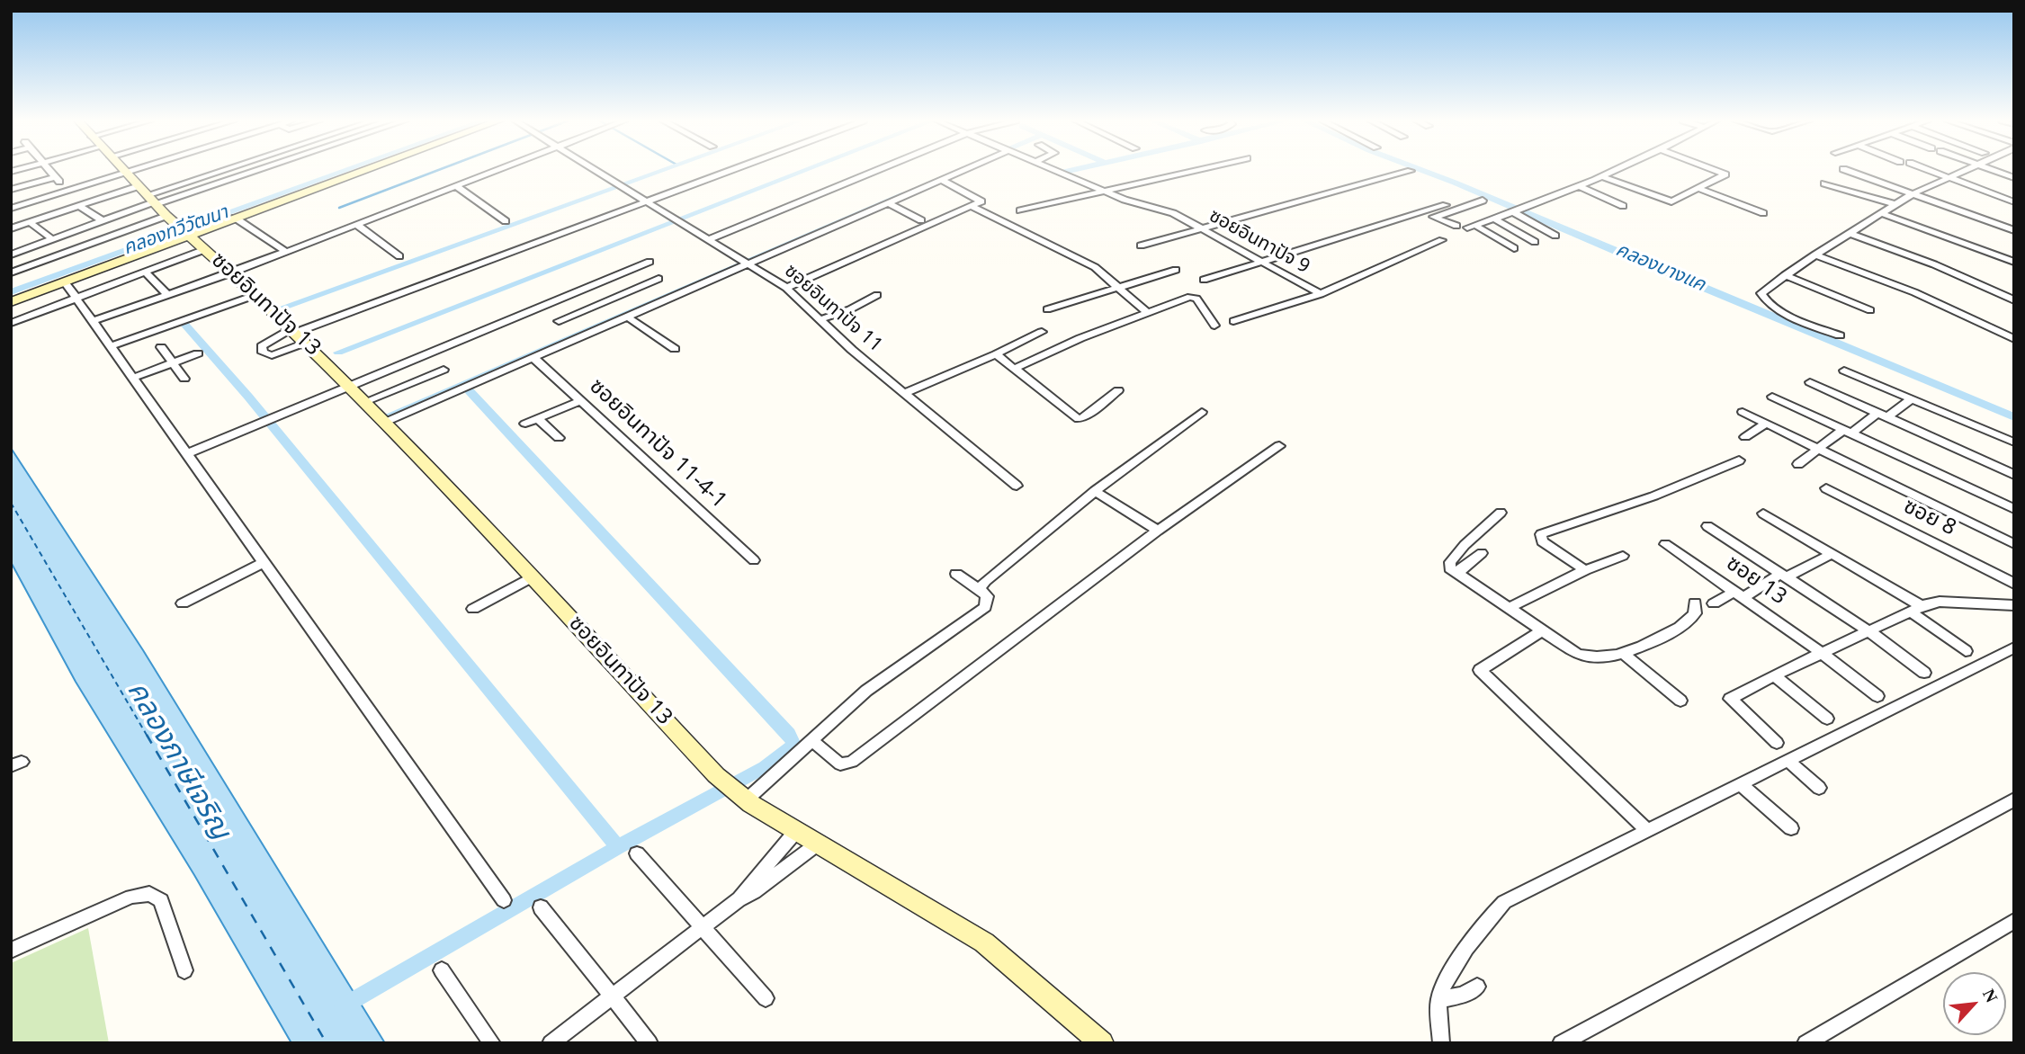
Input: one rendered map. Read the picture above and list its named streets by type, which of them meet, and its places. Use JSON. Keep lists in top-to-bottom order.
{
  "streets": {
    "street": [
      "ซอยอินทาปัจ 9",
      "ซอยอินทาปัจ 13",
      "ซอยอินทาปัจ 11",
      "ซอยอินทาปัจ 11-4-1",
      "ซอย 8",
      "ซอย 13"
    ]
  },
  "water": ["คลองทวีวัฒนา", "คลองบางแค", "คลองภาษีเจริญ"],
  "north": "top right"
}
